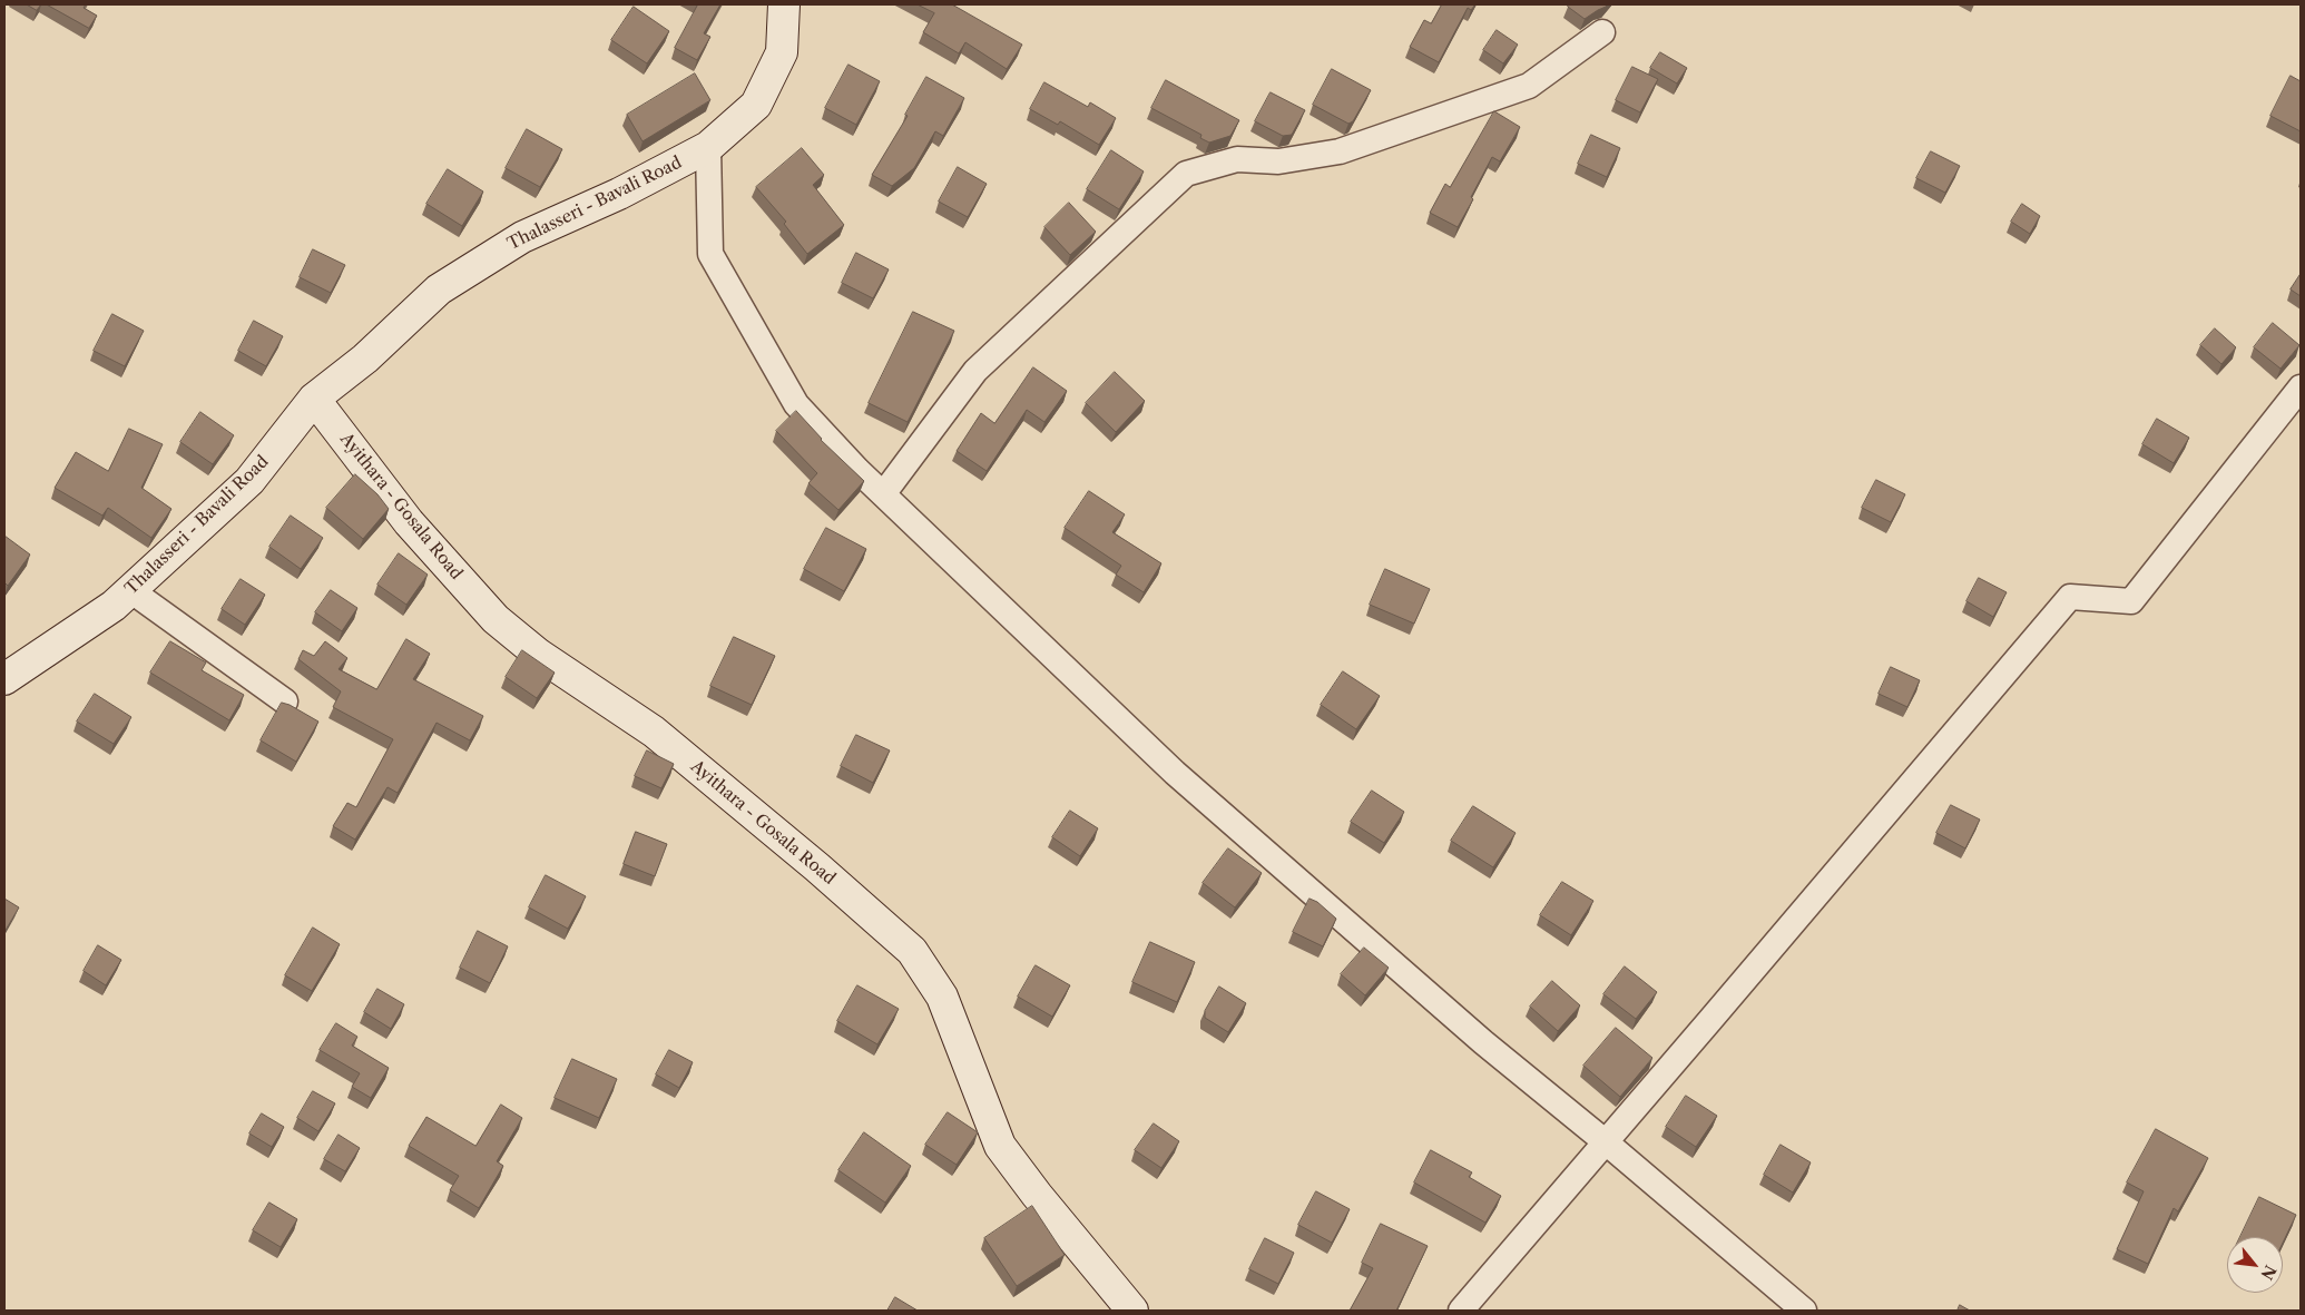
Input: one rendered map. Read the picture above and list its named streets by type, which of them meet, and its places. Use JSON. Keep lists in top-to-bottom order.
{
  "streets": {
    "main road": ["Thalasseri - Bavali Road", "Ayithara - Gosala Road"]
  },
  "crossings": [
    ["Thalasseri - Bavali Road", "Ayithara - Gosala Road"]
  ],
  "north": "bottom right"
}
